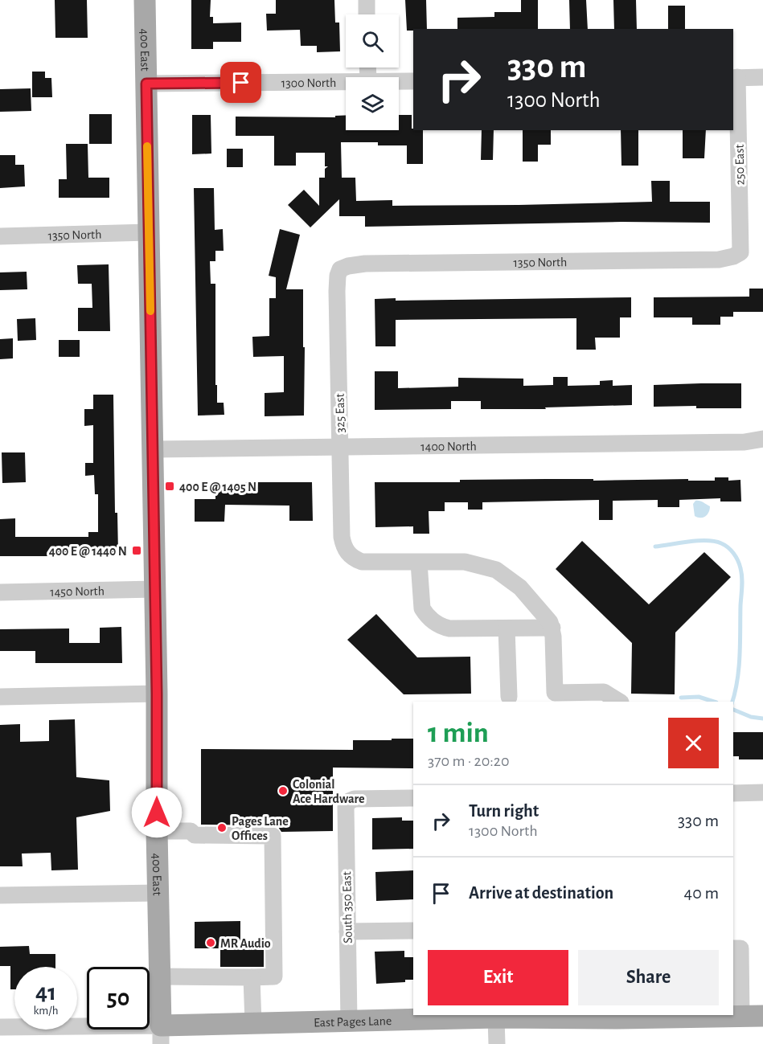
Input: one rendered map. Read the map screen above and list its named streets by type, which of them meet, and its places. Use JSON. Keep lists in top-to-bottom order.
{
  "streets": {
    "main road": ["400 East", "East Pages Lane"],
    "street": [
      "1300 North",
      "250 East",
      "1350 North",
      "325 East",
      "1400 North",
      "1450 North",
      "South 350 East"
    ]
  },
  "crossings": [
    ["400 East", "1300 North"],
    ["400 East", "1350 North"],
    ["400 East", "1400 North"],
    ["400 East", "1450 North"],
    ["400 East", "East Pages Lane"],
    ["250 East", "1350 North"],
    ["1350 North", "325 East"],
    ["325 East", "1400 North"],
    ["South 350 East", "East Pages Lane"]
  ],
  "places": {
    "transit": ["400 E @ 1405 N", "400 E @ 1440 N"],
    "other": ["Colonial Ace Hardware", "Pages Lane Offices", "MR Audio"]
  },
  "page": {
    "turn": ["330 m", "1300 North"],
    "heading": ["1 min", "370 m · 20:20"],
    "list": [
      {
        "name": "Turn right",
        "note": "1300 North",
        "value": "330 m"
      },
      {
        "name": "Arrive at destination",
        "value": "40 m"
      }
    ],
    "buttons": ["Exit", "Share"],
    "speed": "41 km/h",
    "limit": "50"
  }
}
